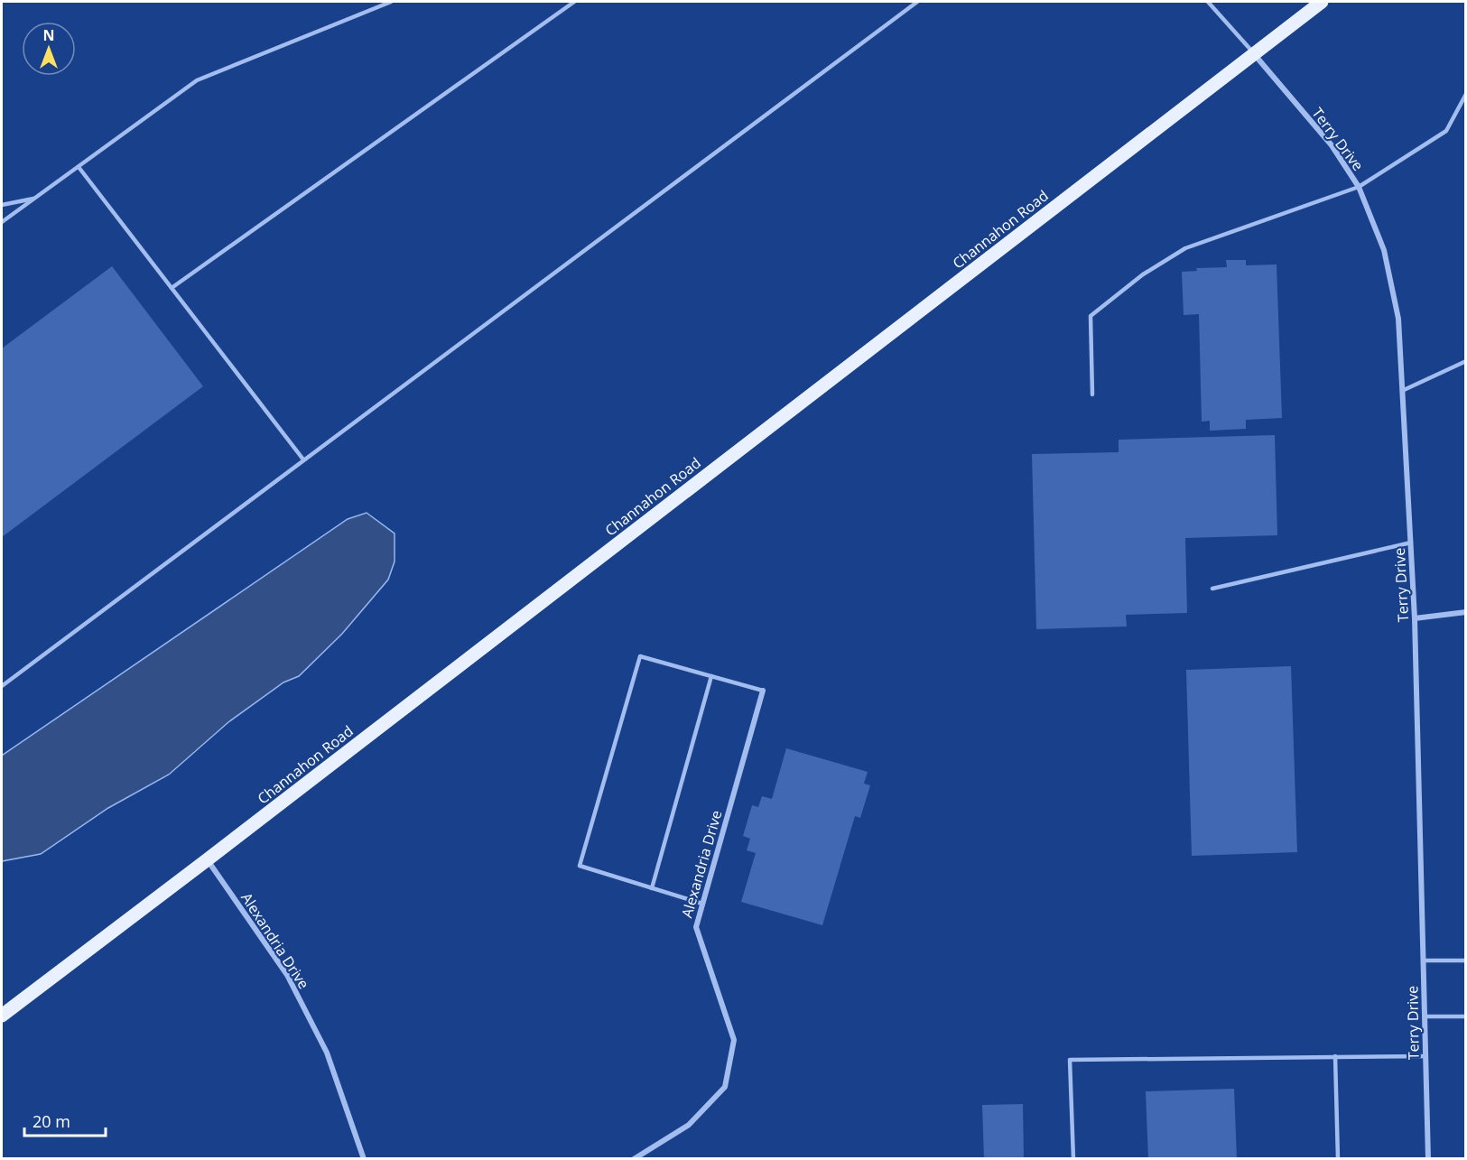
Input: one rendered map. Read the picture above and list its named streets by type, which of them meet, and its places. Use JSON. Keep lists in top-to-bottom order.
{
  "streets": {
    "main road": ["Channahon Road"],
    "street": ["Terry Drive", "Alexandria Drive"]
  },
  "crossings": [
    ["Terry Drive", "Channahon Road"],
    ["Channahon Road", "Alexandria Drive"]
  ],
  "scale_bar": "20 m",
  "north": "top"
}
